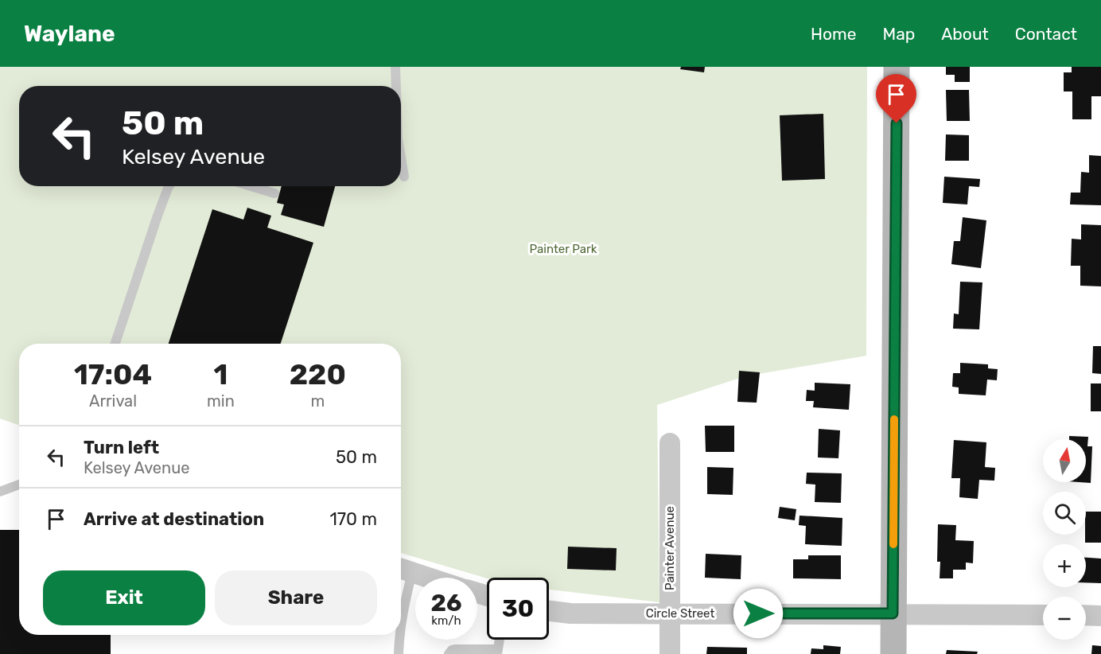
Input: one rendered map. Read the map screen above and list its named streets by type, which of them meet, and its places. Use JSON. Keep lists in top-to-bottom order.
{
  "streets": {
    "street": ["Painter Avenue", "Circle Street"]
  },
  "crossings": [
    ["Painter Avenue", "Circle Street"]
  ],
  "parks": ["Painter Park"],
  "north": "top",
  "page": {
    "header": "Waylane",
    "nav": [
      "Home",
      "Map",
      "About",
      "Contact"
    ],
    "turn": ["50 m", "Kelsey Avenue"],
    "eta": [
      "17:04",
      "Arrival",
      "1",
      "min",
      "220",
      "m"
    ],
    "list": [
      {
        "name": "Turn left",
        "note": "Kelsey Avenue",
        "value": "50 m"
      },
      {
        "name": "Arrive at destination",
        "value": "170 m"
      }
    ],
    "map_buttons": ["+", "−"],
    "buttons": ["Exit", "Share"],
    "speed": "26 km/h",
    "limit": "30"
  }
}
